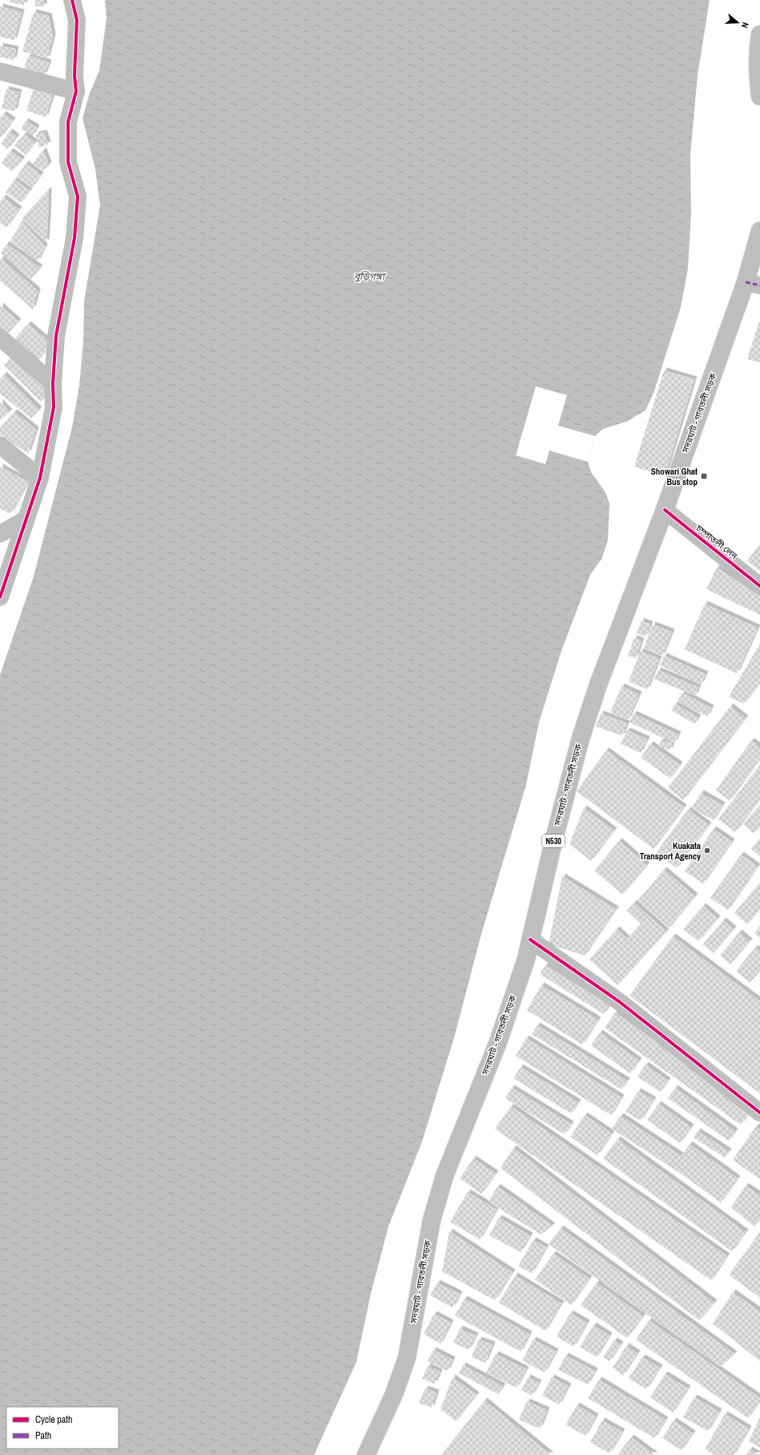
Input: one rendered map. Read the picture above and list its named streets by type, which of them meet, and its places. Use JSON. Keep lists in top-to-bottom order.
{
  "streets": {
    "main road": ["সদরঘাট - গাবতলী সড়ক", "চম্পাতলী লেন", "N530"]
  },
  "crossings": [
    ["সদরঘাট - গাবতলী সড়ক", "চম্পাতলী লেন"]
  ],
  "water": ["বুড়িগঙ্গা"],
  "places": {
    "transit": ["Showari Ghat Bus stop"],
    "other": ["Kuakata Transport Agency"]
  },
  "legend": ["Cycle path", "Path"],
  "north": "right"
}
